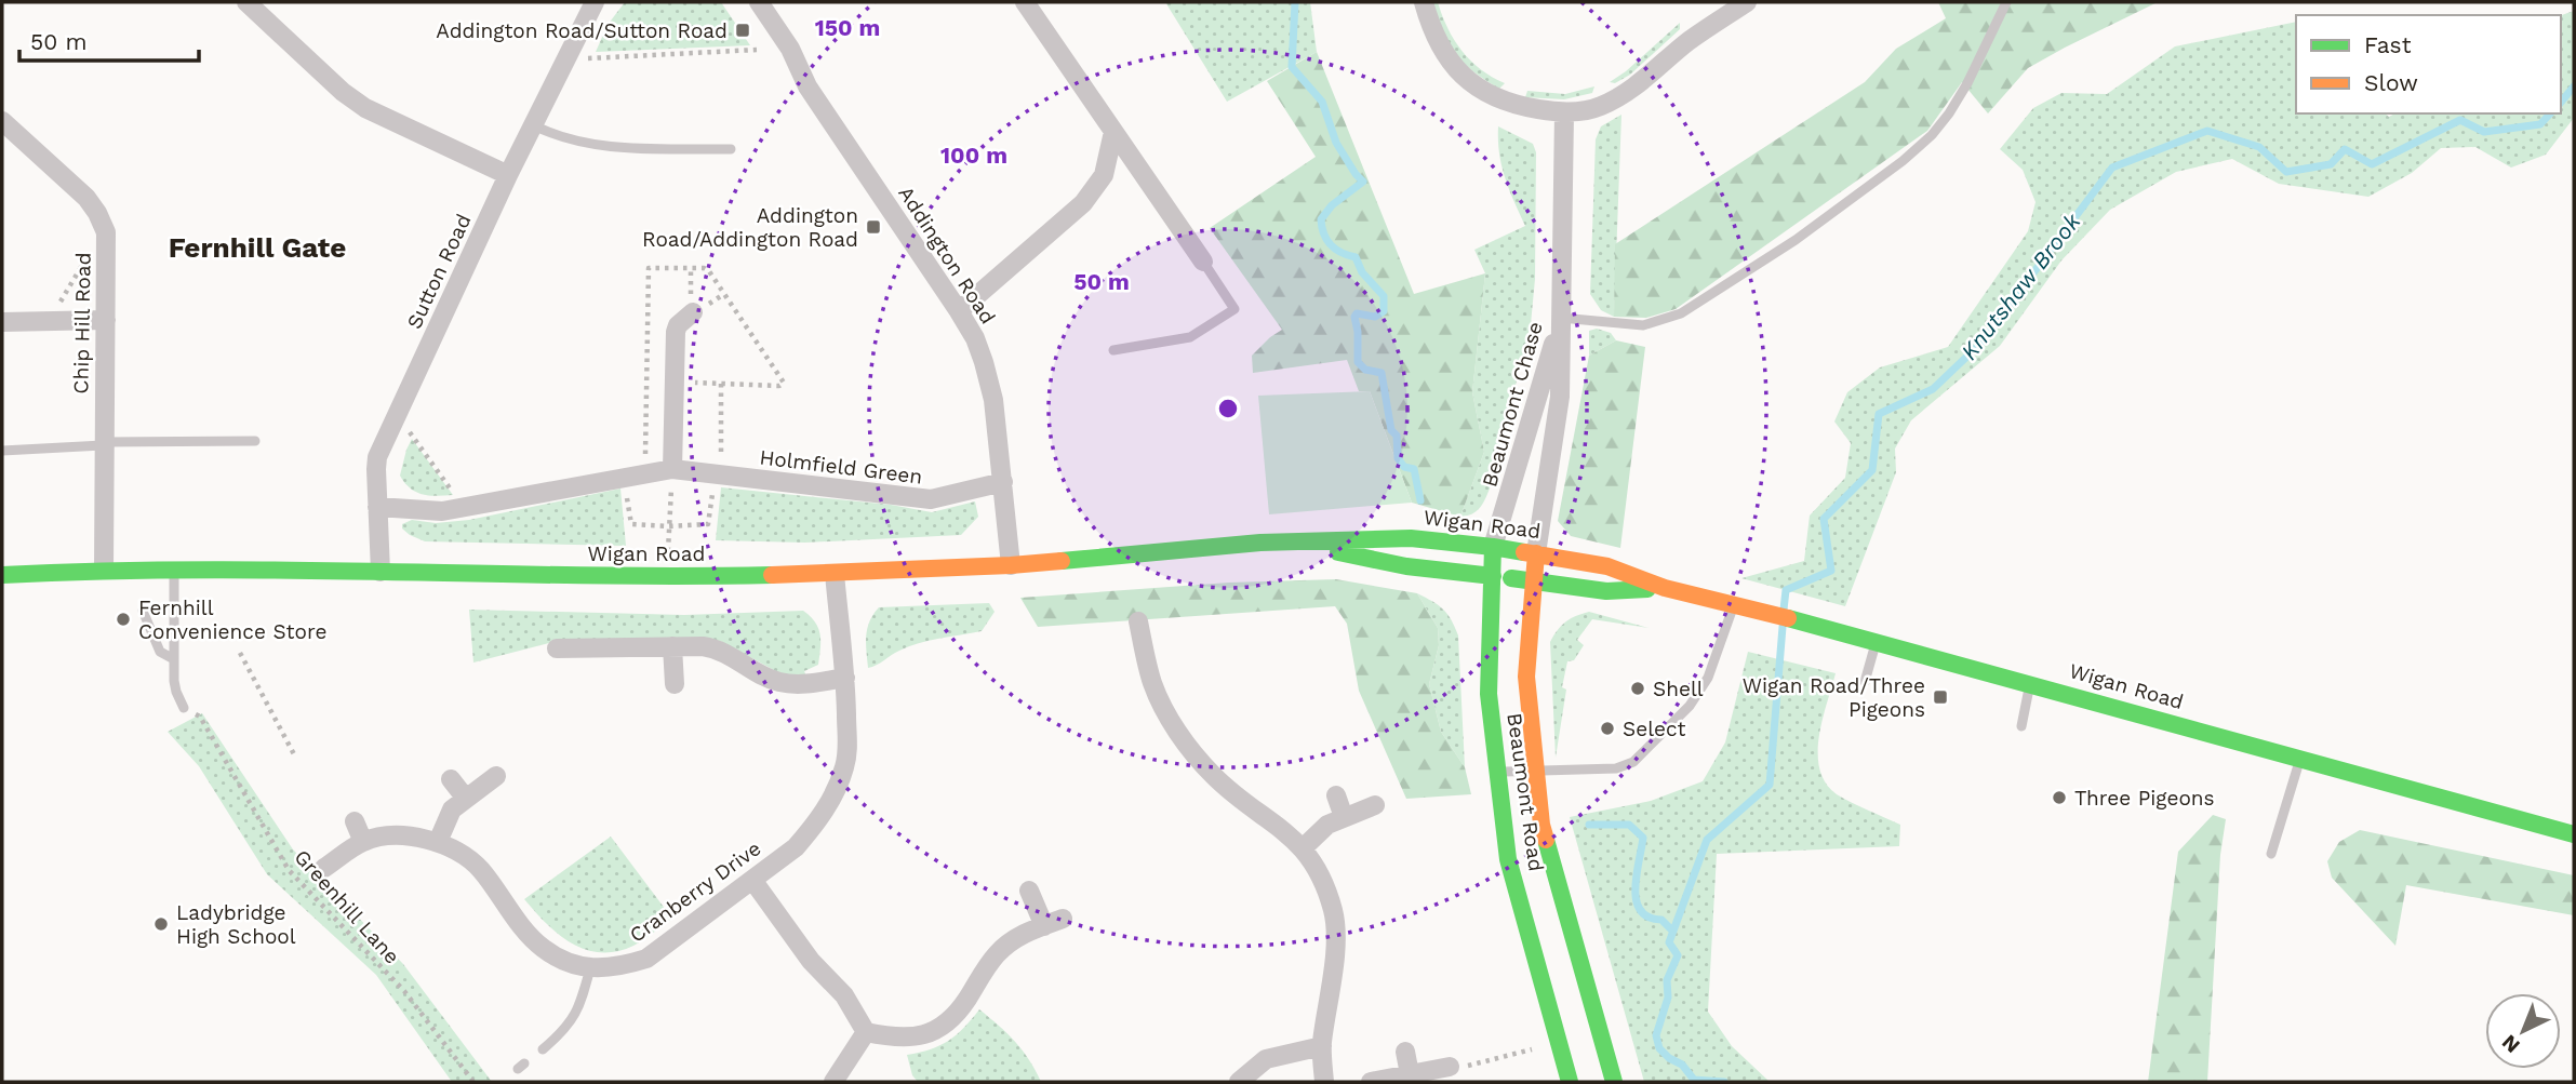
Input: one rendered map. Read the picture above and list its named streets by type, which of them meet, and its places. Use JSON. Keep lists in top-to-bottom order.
{
  "streets": {
    "main road": ["Wigan Road", "Beaumont Road"],
    "street": [
      "Addington Road",
      "Sutton Road",
      "Chip Hill Road",
      "Beaumont Chase",
      "Holmfield Green",
      "Cranberry Drive"
    ],
    "path": ["Greenhill Lane"]
  },
  "crossings": [
    ["Addington Road", "Holmfield Green"],
    ["Addington Road", "Wigan Road"],
    ["Sutton Road", "Holmfield Green"],
    ["Sutton Road", "Wigan Road"],
    ["Chip Hill Road", "Wigan Road"],
    ["Beaumont Chase", "Wigan Road"],
    ["Beaumont Chase", "Beaumont Road"],
    ["Wigan Road", "Beaumont Road"],
    ["Wigan Road", "Cranberry Drive"]
  ],
  "districts": ["Fernhill Gate"],
  "water": ["Knutshaw Brook"],
  "places": {
    "transit": ["Addington Road/Sutton Road", "Addington Road/Addington Road", "Wigan Road/Three Pigeons"],
    "other": [
      "Fernhill Convenience Store",
      "Shell",
      "Select",
      "Three Pigeons",
      "Ladybridge High School"
    ]
  },
  "legend": ["Fast", "Slow"],
  "scale_bar": "50 m",
  "north": "bottom left",
  "rings": ["150 m", "100 m", "50 m"]
}
